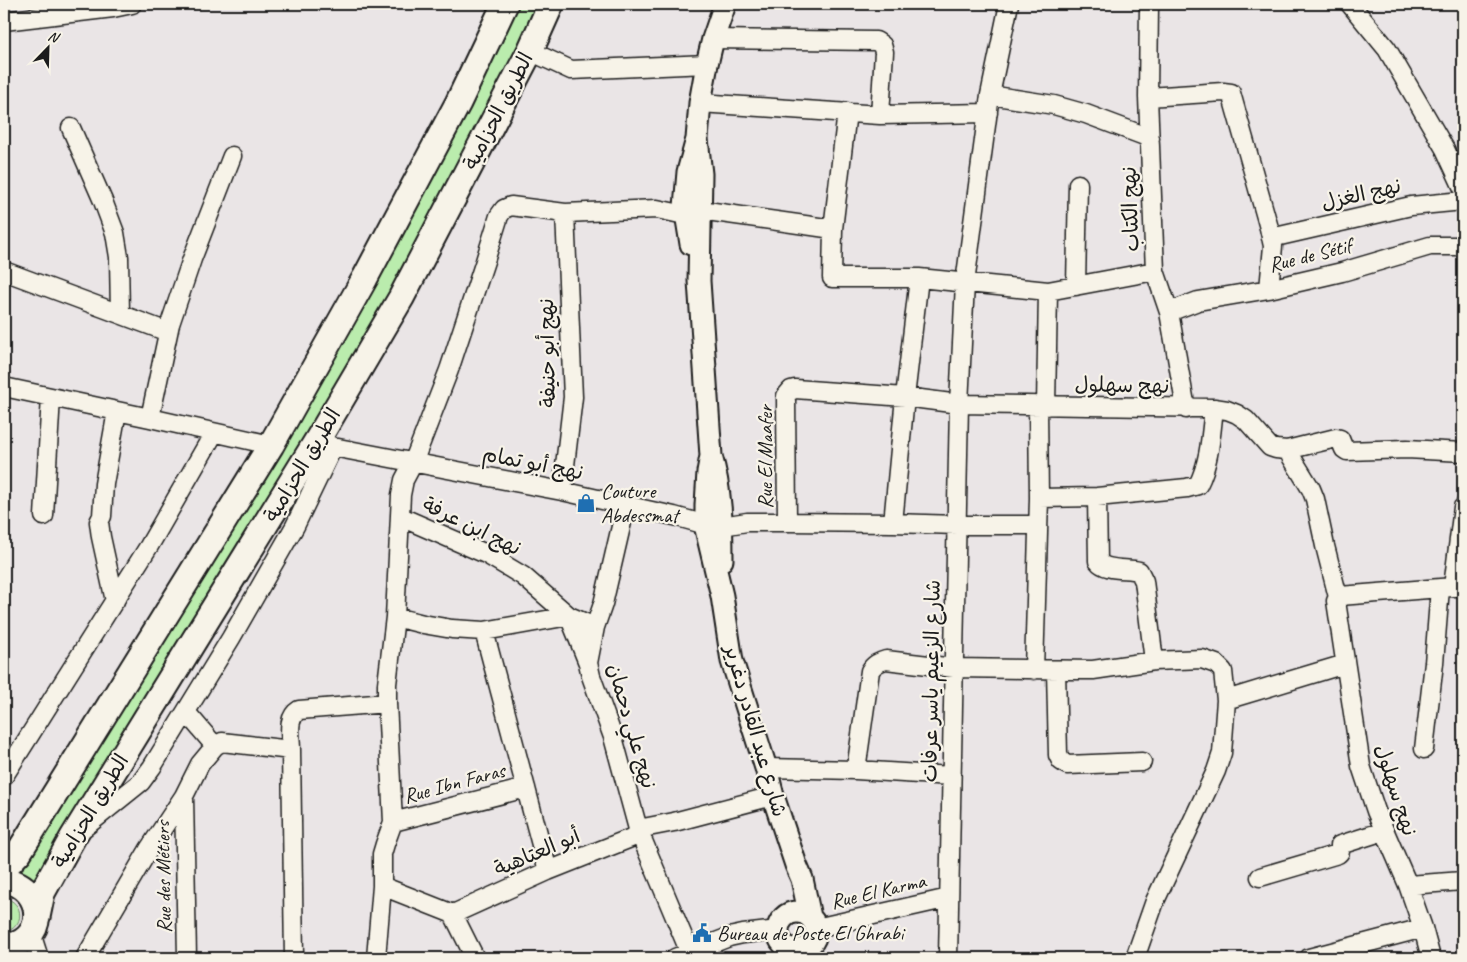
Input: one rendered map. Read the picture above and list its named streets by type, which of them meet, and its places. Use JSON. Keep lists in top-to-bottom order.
{
  "streets": {
    "highway": ["الطريق الحزامية"],
    "main road": ["شارع عبد القادر دغرير"],
    "street": [
      "نهج الغزل",
      "نهج الكتاب",
      "Rue de Sétif",
      "نهج أبو حنيفة",
      "نهج سهلول",
      "Rue El Maafer",
      "نهج أبو تمام",
      "نهج ابن عرفة",
      "شارع الزعيم ياسر عرفات",
      "نهج علي دحمان",
      "Rue Ibn Faras",
      "أبو العتاهية",
      "Rue des Métiers",
      "Rue El Karma"
    ]
  },
  "crossings": [
    ["الطريق الحزامية", "نهج أبو تمام"],
    ["نهج الكتاب", "Rue de Sétif"],
    ["نهج الكتاب", "نهج سهلول"],
    ["نهج أبو حنيفة", "نهج أبو تمام"],
    ["نهج سهلول", "Rue El Maafer"],
    ["نهج سهلول", "شارع الزعيم ياسر عرفات"],
    ["Rue El Maafer", "نهج أبو تمام"],
    ["نهج أبو تمام", "شارع الزعيم ياسر عرفات"],
    ["نهج أبو تمام", "نهج علي دحمان"],
    ["نهج أبو تمام", "شارع عبد القادر دغرير"],
    ["شارع الزعيم ياسر عرفات", "Rue El Karma"],
    ["نهج علي دحمان", "أبو العتاهية"],
    ["شارع عبد القادر دغرير", "أبو العتاهية"],
    ["شارع عبد القادر دغرير", "Rue El Karma"]
  ],
  "places": {
    "shop": ["Couture Abdessmat"],
    "public building": ["Bureau de Poste El Ghrabi"]
  },
  "north": "top right"
}
